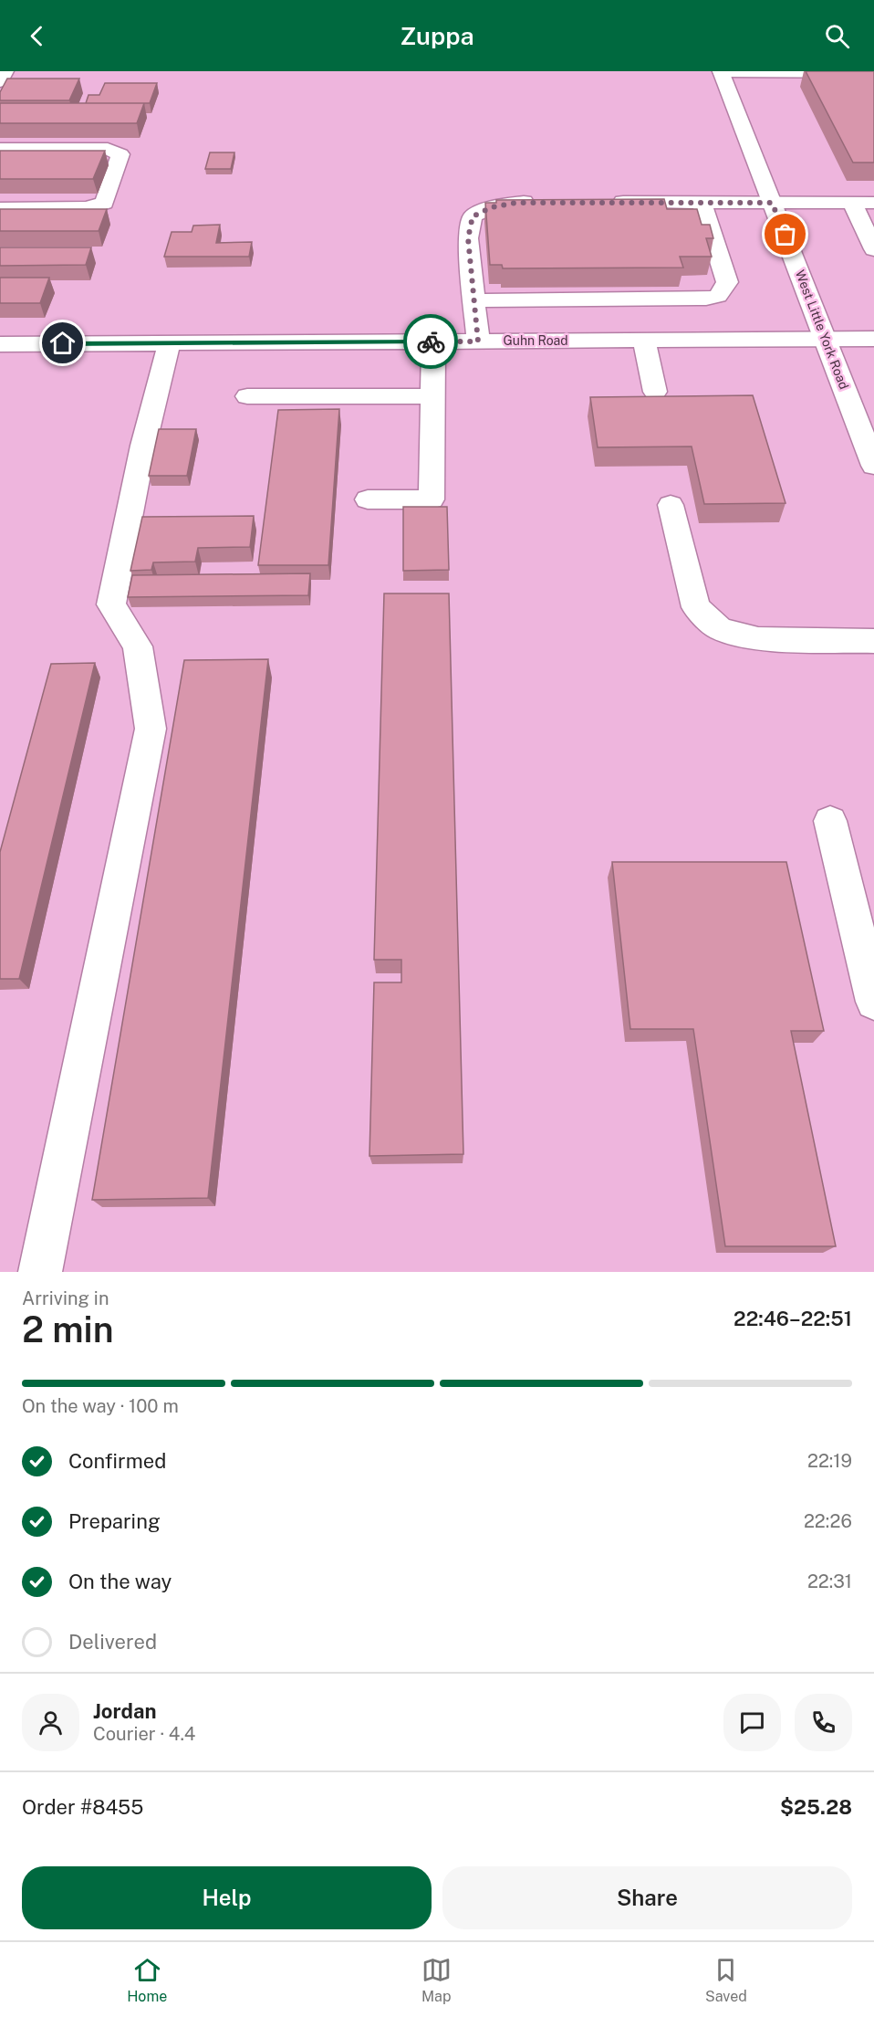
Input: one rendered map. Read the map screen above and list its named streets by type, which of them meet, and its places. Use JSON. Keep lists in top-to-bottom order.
{
  "streets": {
    "street": ["West Little York Road", "Guhn Road"]
  },
  "crossings": [
    ["West Little York Road", "Guhn Road"]
  ],
  "page": {
    "header": "Zuppa",
    "heading": ["2 min", "Arriving in", "22:46–22:51"],
    "panel": [
      "Jordan",
      "Courier · 4.4",
      "Order #8455",
      "$25.28"
    ],
    "bar": "On the way · 100 m",
    "list": [
      ["Confirmed", "22:19"],
      ["Preparing", "22:26"],
      ["On the way", "22:31"],
      "Delivered"
    ],
    "buttons": ["Help", "Share"],
    "tabs": ["Home", "Map", "Saved"]
  }
}
